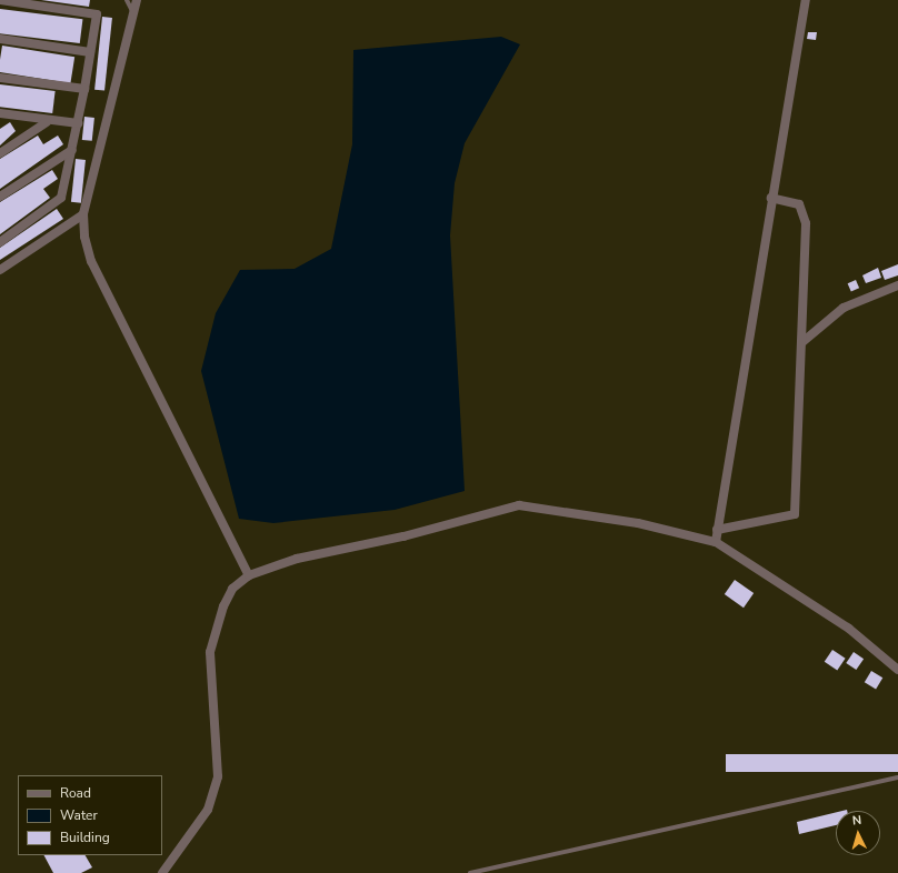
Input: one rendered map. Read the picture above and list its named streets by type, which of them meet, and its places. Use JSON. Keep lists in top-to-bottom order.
{
  "legend": ["Road", "Water", "Building"],
  "north": "top"
}
